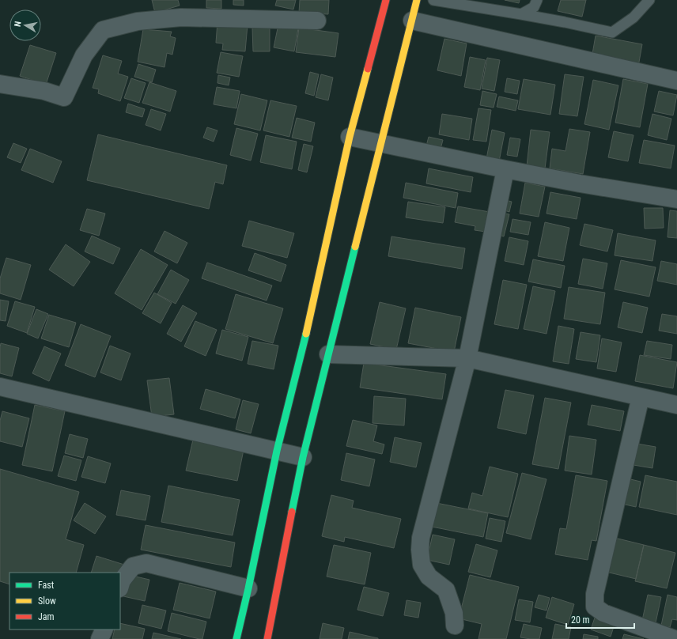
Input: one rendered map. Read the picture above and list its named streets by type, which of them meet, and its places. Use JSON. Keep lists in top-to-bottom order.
{
  "legend": ["Fast", "Slow", "Jam"],
  "scale_bar": "20 m",
  "north": "left"
}
